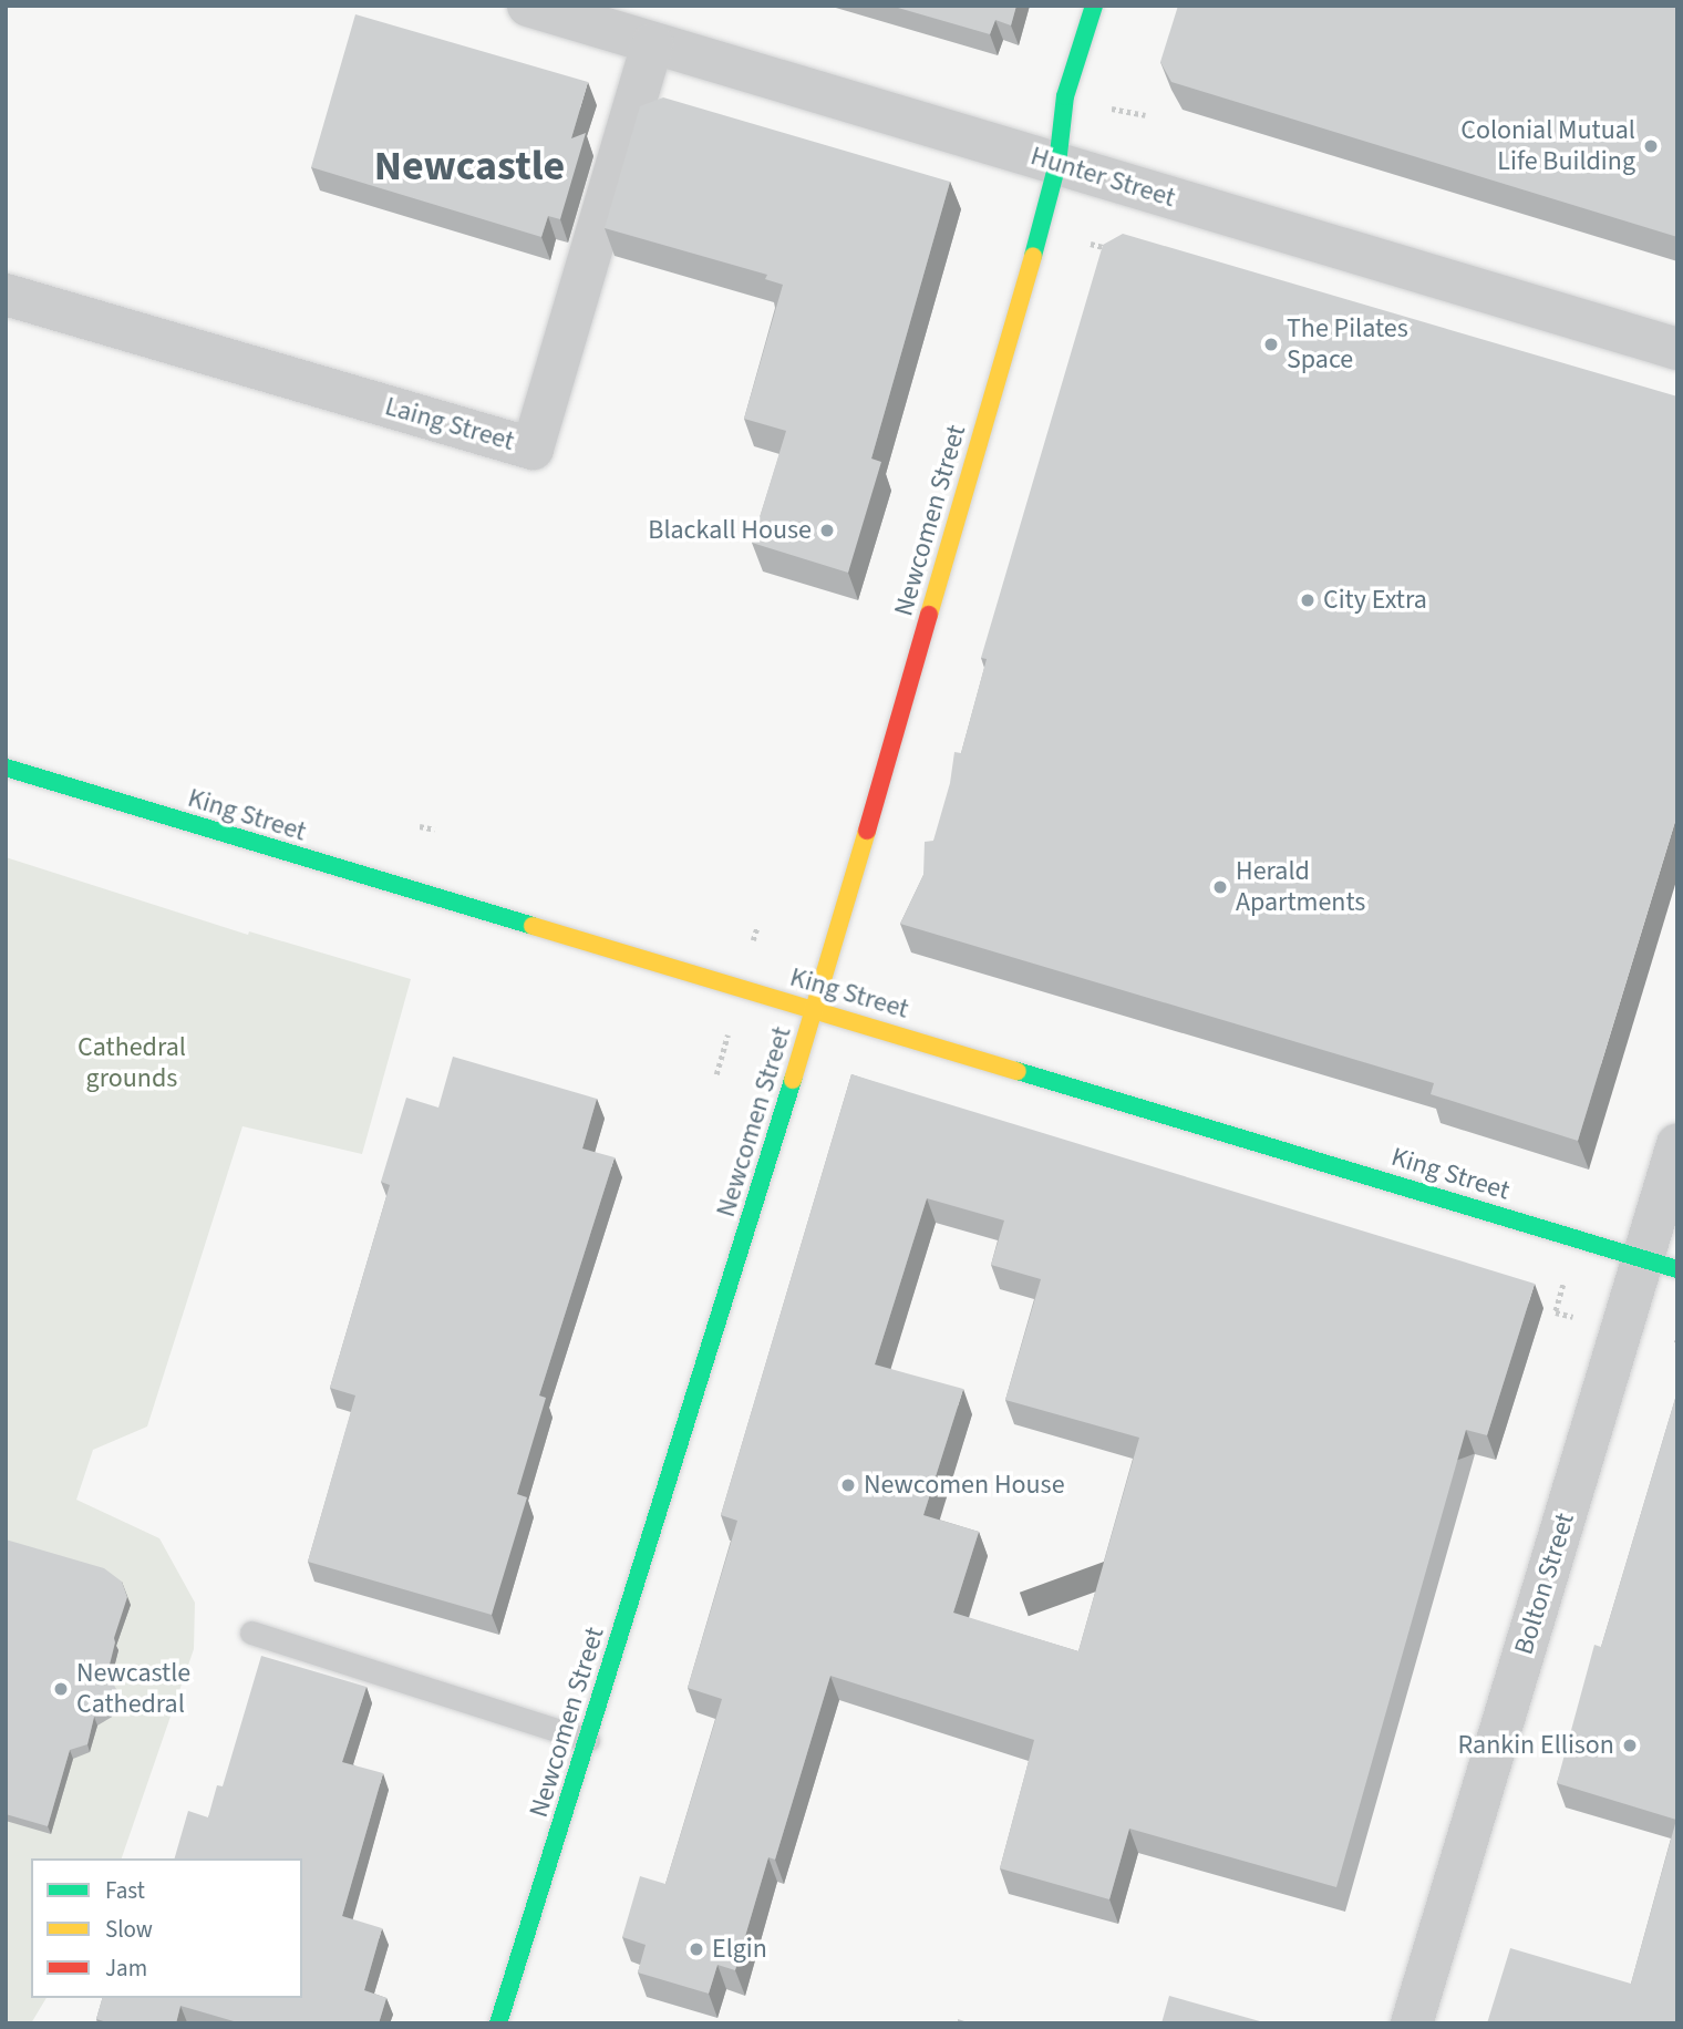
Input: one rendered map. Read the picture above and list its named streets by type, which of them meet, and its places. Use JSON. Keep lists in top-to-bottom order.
{
  "streets": {
    "street": [
      "Hunter Street",
      "Laing Street",
      "Newcomen Street",
      "King Street",
      "Bolton Street"
    ]
  },
  "crossings": [
    ["Hunter Street", "Laing Street"],
    ["Hunter Street", "Newcomen Street"],
    ["Newcomen Street", "King Street"],
    ["King Street", "Bolton Street"]
  ],
  "districts": ["Newcastle"],
  "parks": ["Cathedral grounds"],
  "places": [
    "Colonial Mutual Life Building",
    "The Pilates Space",
    "Blackall House",
    "City Extra",
    "Herald Apartments",
    "Newcomen House",
    "Newcastle Cathedral",
    "Rankin Ellison",
    "Elgin"
  ],
  "legend": ["Fast", "Slow", "Jam"]
}
